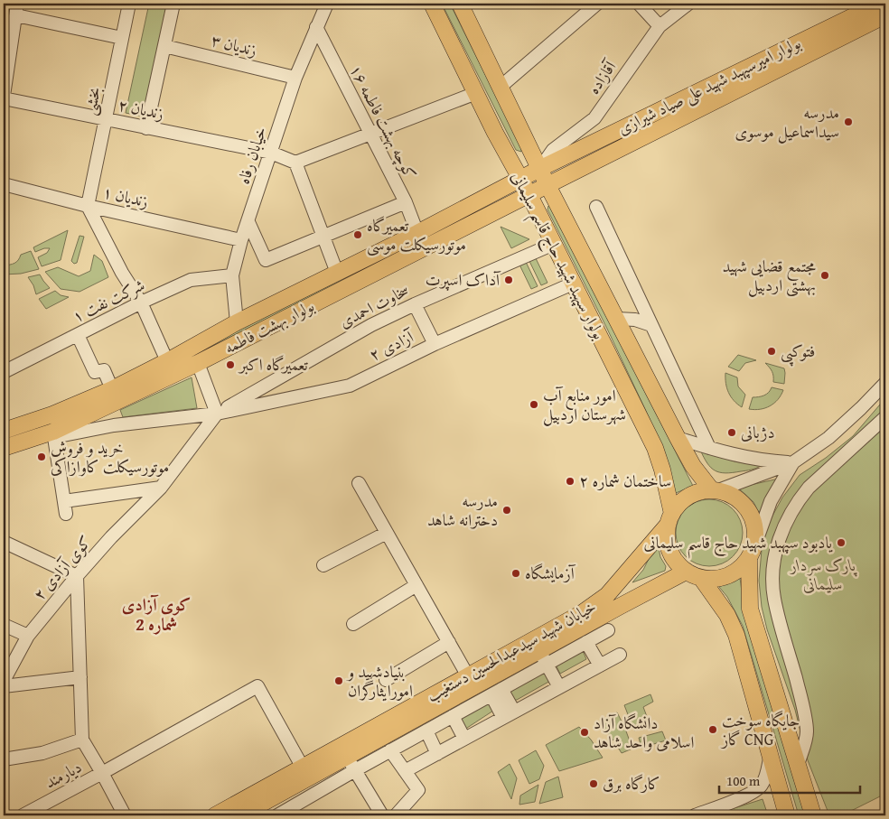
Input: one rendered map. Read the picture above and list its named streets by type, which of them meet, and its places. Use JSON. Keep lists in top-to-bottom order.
{
  "streets": {
    "main road": [
      "بولوار امیرسپهبد شهید علی صیاد شیرازی",
      "بولوار سپهبد شهید حاج قاسم سلیمانی",
      "بولوار بهشت فاطمه",
      "خیابان شهید سیدعبدالحسین دستغیب"
    ],
    "street": [
      "زندیان ۳",
      "آقازاده",
      "بخشی",
      "زندیان ۲",
      "کوچه بهشت فاطمه ۱۶",
      "خیابان رفاه",
      "زندیان ۱",
      "شرکت نفت ۱",
      "سخاوت احمدی",
      "آزادی ۲",
      "کوی آزادی ۲",
      "دیارمند"
    ]
  },
  "crossings": [
    ["زندیان ۳", "خیابان رفاه"],
    ["آقازاده", "بولوار امیرسپهبد شهید علی صیاد شیرازی"],
    ["آقازاده", "بولوار سپهبد شهید حاج قاسم سلیمانی"],
    ["بولوار امیرسپهبد شهید علی صیاد شیرازی", "بولوار سپهبد شهید حاج قاسم سلیمانی"],
    ["بولوار امیرسپهبد شهید علی صیاد شیرازی", "بولوار بهشت فاطمه"],
    ["بخشی", "زندیان ۲"],
    ["بخشی", "زندیان ۱"],
    ["زندیان ۲", "خیابان رفاه"],
    ["کوچه بهشت فاطمه ۱۶", "خیابان رفاه"],
    ["کوچه بهشت فاطمه ۱۶", "بولوار بهشت فاطمه"],
    ["خیابان رفاه", "زندیان ۱"],
    ["خیابان رفاه", "شرکت نفت ۱"],
    ["خیابان رفاه", "بولوار بهشت فاطمه"],
    ["بولوار سپهبد شهید حاج قاسم سلیمانی", "سخاوت احمدی"],
    ["بولوار سپهبد شهید حاج قاسم سلیمانی", "بولوار بهشت فاطمه"],
    ["بولوار سپهبد شهید حاج قاسم سلیمانی", "آزادی ۲"],
    ["بولوار سپهبد شهید حاج قاسم سلیمانی", "خیابان شهید سیدعبدالحسین دستغیب"],
    ["سخاوت احمدی", "آزادی ۲"],
    ["سخاوت احمدی", "کوی آزادی ۲"],
    ["بولوار بهشت فاطمه", "آزادی ۲"],
    ["آزادی ۲", "کوی آزادی ۲"]
  ],
  "districts": ["کوی آزادی شماره 2"],
  "parks": ["پارک سردار سلیمانی"],
  "places": [
    "مدرسه سیداسماعیل موسوی",
    "تعمیرگاه موتورسیکلت موسی",
    "مجتمع قضایی شهید بهشتی اردبیل",
    "آداک اسپرت",
    "فتوکپی",
    "تعمیرگاه اکبر",
    "امور منابع آب شهرستان اردبیل",
    "دژبانی",
    "خرید و فروش موتورسیکلت کاوازاکی",
    "ساختمان شماره ۲",
    "مدرسه دخترانه شاهد",
    "یادبود سپهبد شهید حاج قاسم سلیمانی",
    "آزمایشگاه",
    "بنیادشهید و امورایثارگران",
    "جایگاه سوخت گاز CNG",
    "دانشگاه آزاد اسلامی واحد شاهد",
    "کارگاه برق"
  ],
  "scale_bar": "100 m"
}
